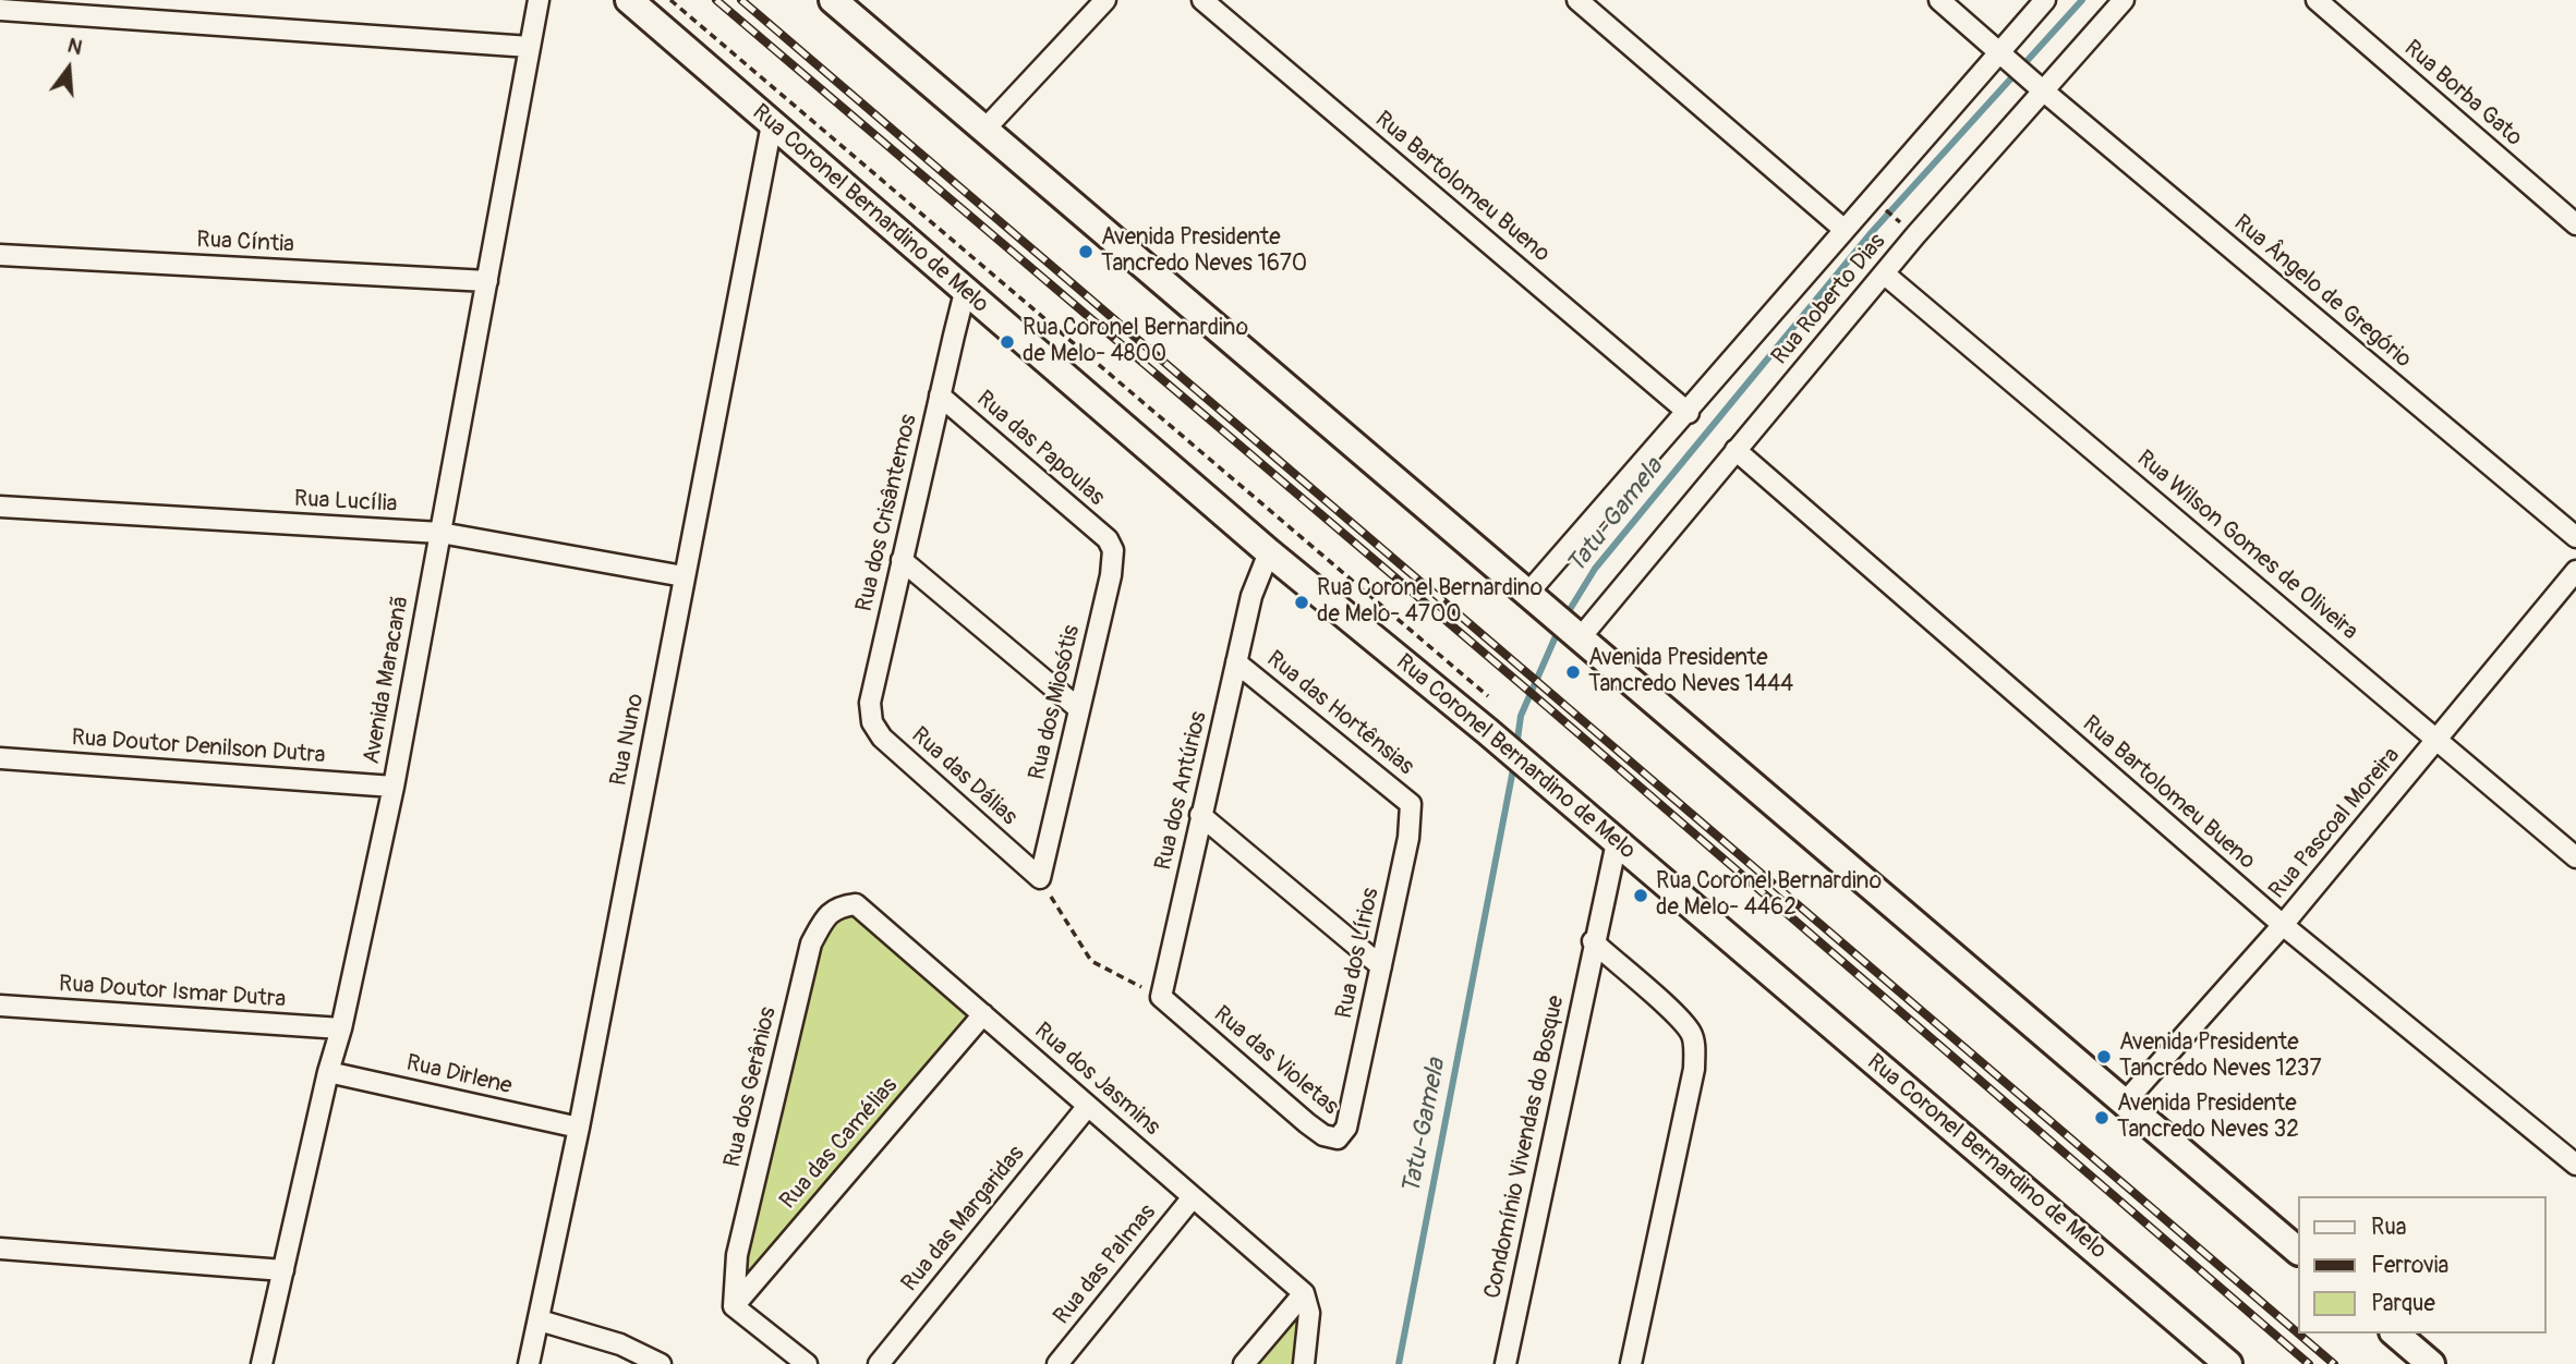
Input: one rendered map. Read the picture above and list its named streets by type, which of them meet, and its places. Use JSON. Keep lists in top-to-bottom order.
{
  "streets": {
    "main road": ["Rua Coronel Bernardino de Melo"],
    "street": [
      "Rua Borba Gato",
      "Rua Bartolomeu Bueno",
      "Rua Cíntia",
      "Rua Ângelo de Gregório",
      "Rua Roberto Dias",
      "Rua das Papoulas",
      "Rua Lucília",
      "Rua dos Crisântemos",
      "Rua Wilson Gomes de Oliveira",
      "Avenida Maracanã",
      "Rua dos Miosótis",
      "Rua das Hortênsias",
      "Rua Nuno",
      "Rua Doutor Denilson Dutra",
      "Rua das Dálias",
      "Rua dos Antúrios",
      "Rua Pascoal Moreira",
      "Rua dos Lírios",
      "Rua Doutor Ismar Dutra",
      "Rua das Violetas",
      "Rua Dirlene",
      "Rua dos Jasmins",
      "Rua dos Gerânios",
      "Rua das Camélias",
      "Condomínio Vivendas do Bosque",
      "Rua das Margaridas",
      "Rua das Palmas"
    ]
  },
  "crossings": [
    ["Rua Bartolomeu Bueno", "Rua Roberto Dias"],
    ["Rua Bartolomeu Bueno", "Rua Pascoal Moreira"],
    ["Rua Coronel Bernardino de Melo", "Rua dos Crisântemos"],
    ["Rua Coronel Bernardino de Melo", "Rua Nuno"],
    ["Rua Coronel Bernardino de Melo", "Rua dos Antúrios"],
    ["Rua Coronel Bernardino de Melo", "Condomínio Vivendas do Bosque"],
    ["Rua Cíntia", "Avenida Maracanã"],
    ["Rua Ângelo de Gregório", "Rua Roberto Dias"],
    ["Rua Roberto Dias", "Rua Wilson Gomes de Oliveira"],
    ["Rua das Papoulas", "Rua dos Crisântemos"],
    ["Rua das Papoulas", "Rua dos Miosótis"],
    ["Rua Lucília", "Avenida Maracanã"],
    ["Rua Lucília", "Rua Nuno"],
    ["Rua dos Crisântemos", "Rua das Dálias"],
    ["Rua Wilson Gomes de Oliveira", "Rua Pascoal Moreira"],
    ["Avenida Maracanã", "Rua Doutor Denilson Dutra"],
    ["Avenida Maracanã", "Rua Doutor Ismar Dutra"],
    ["Avenida Maracanã", "Rua Dirlene"],
    ["Rua dos Miosótis", "Rua das Dálias"],
    ["Rua das Hortênsias", "Rua dos Antúrios"],
    ["Rua das Hortênsias", "Rua dos Lírios"],
    ["Rua Nuno", "Rua Dirlene"],
    ["Rua dos Antúrios", "Rua das Violetas"],
    ["Rua dos Lírios", "Rua das Violetas"],
    ["Rua dos Jasmins", "Rua dos Gerânios"],
    ["Rua dos Jasmins", "Rua das Camélias"],
    ["Rua dos Jasmins", "Rua das Margaridas"],
    ["Rua dos Jasmins", "Rua das Palmas"],
    ["Rua dos Gerânios", "Rua das Camélias"]
  ],
  "water": ["Tatu-Gamela"],
  "places": [
    "Avenida Presidente Tancredo Neves 1670",
    "Rua Coronel Bernardino de Melo- 4800",
    "Rua Coronel Bernardino de Melo- 4700",
    "Avenida Presidente Tancredo Neves 1444",
    "Rua Coronel Bernardino de Melo- 4462",
    "Avenida Presidente Tancredo Neves 1237",
    "Avenida Presidente Tancredo Neves 32"
  ],
  "legend": ["Rua", "Ferrovia", "Parque"],
  "north": "top"
}
